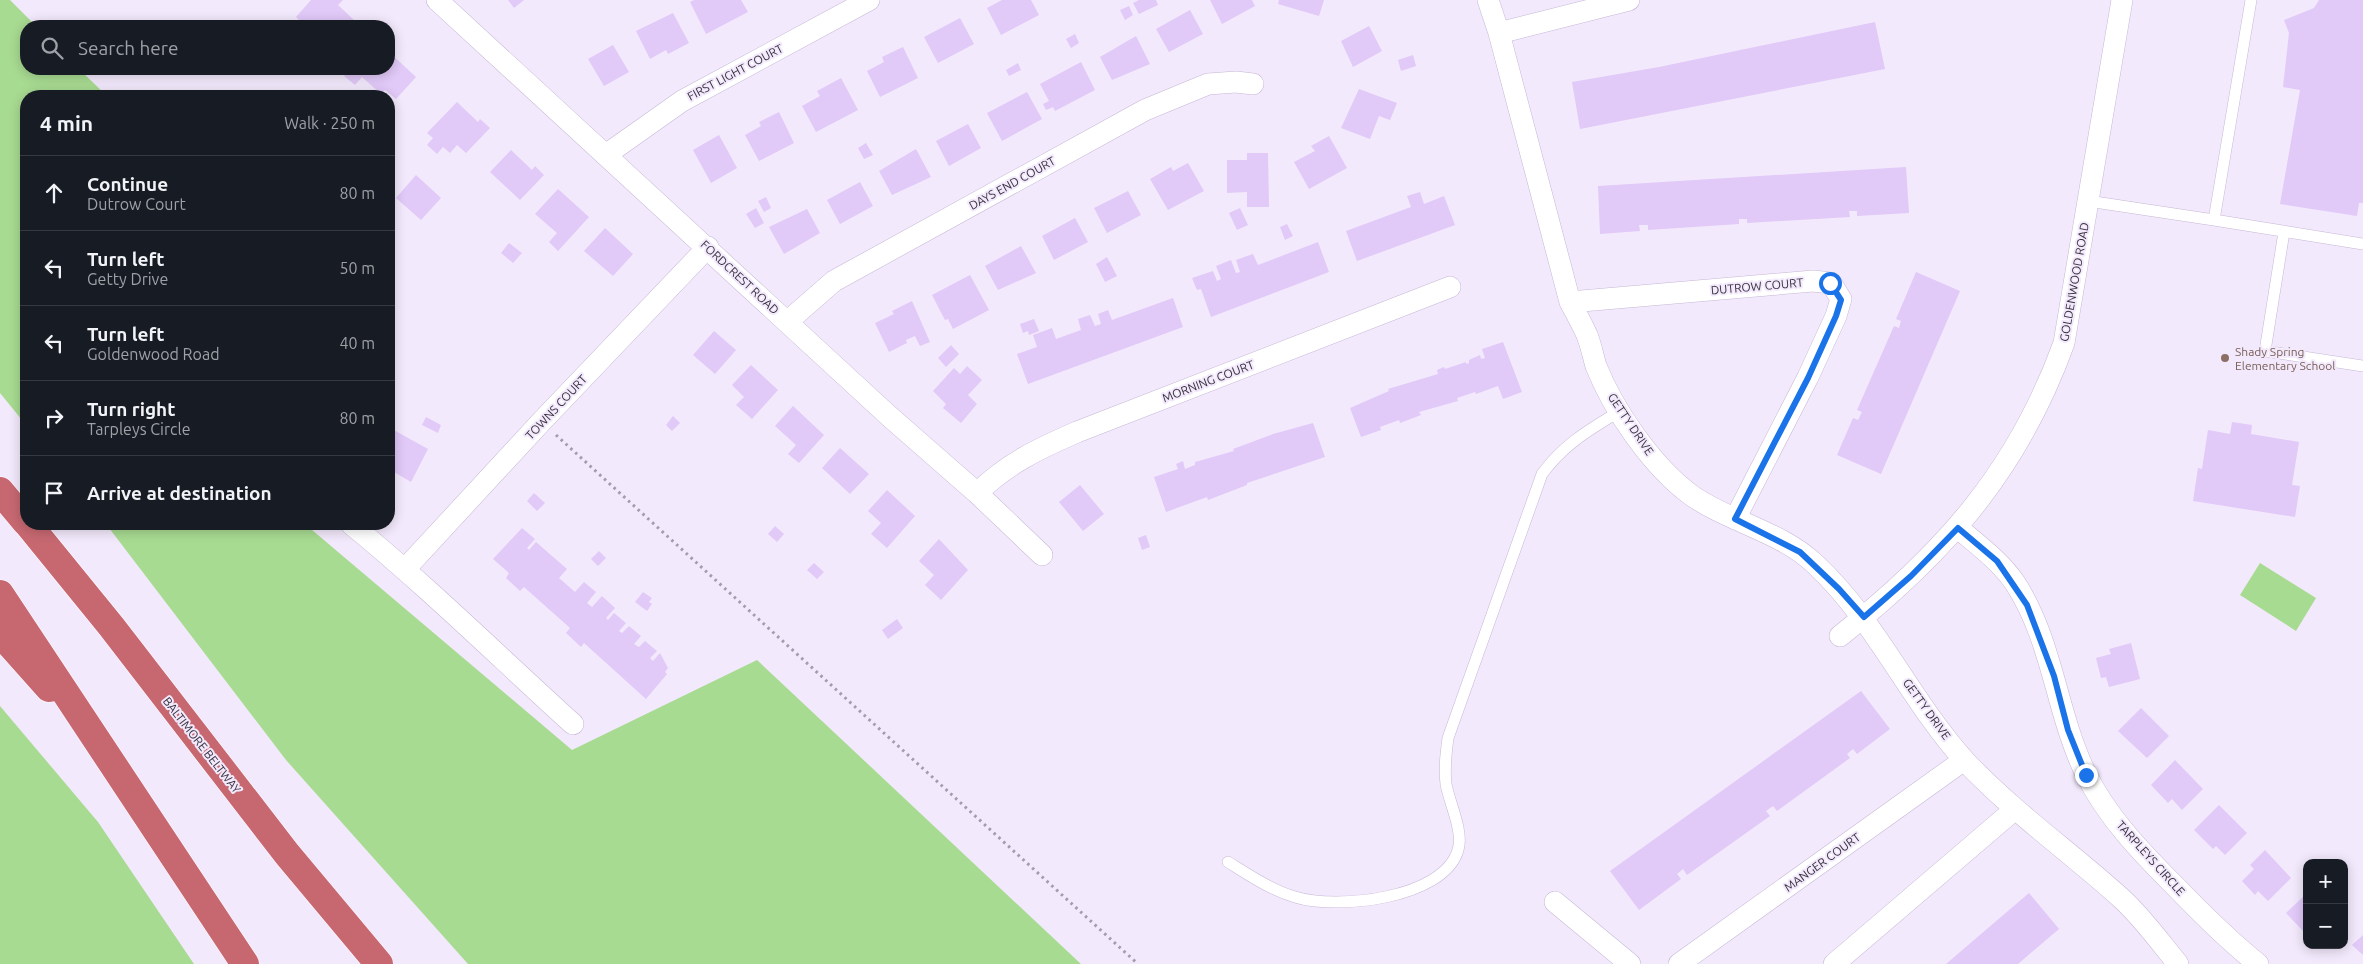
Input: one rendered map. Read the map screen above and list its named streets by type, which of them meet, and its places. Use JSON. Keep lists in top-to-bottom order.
{
  "streets": {
    "highway": ["BALTIMORE BELTWAY"],
    "street": [
      "FIRST LIGHT COURT",
      "DAYS END COURT",
      "FORDCREST ROAD",
      "GOLDENWOOD ROAD",
      "DUTROW COURT",
      "MORNING COURT",
      "TOWNS COURT",
      "GETTY DRIVE",
      "TARPLEYS CIRCLE",
      "MANGER COURT"
    ]
  },
  "crossings": [
    ["FIRST LIGHT COURT", "FORDCREST ROAD"],
    ["DAYS END COURT", "FORDCREST ROAD"],
    ["FORDCREST ROAD", "MORNING COURT"],
    ["FORDCREST ROAD", "TOWNS COURT"],
    ["GOLDENWOOD ROAD", "GETTY DRIVE"],
    ["GOLDENWOOD ROAD", "TARPLEYS CIRCLE"],
    ["DUTROW COURT", "GETTY DRIVE"],
    ["GETTY DRIVE", "MANGER COURT"]
  ],
  "places": ["Shady Spring Elementary School"],
  "page": {
    "search": "Search here",
    "heading": ["4 min", "Walk · 250 m"],
    "list": [
      ["Continue", "Dutrow Court", "80 m"],
      ["Turn left", "Getty Drive", "50 m"],
      ["Turn left", "Goldenwood Road", "40 m"],
      ["Turn right", "Tarpleys Circle", "80 m"],
      "Arrive at destination"
    ],
    "map_buttons": ["+", "−"]
  }
}
